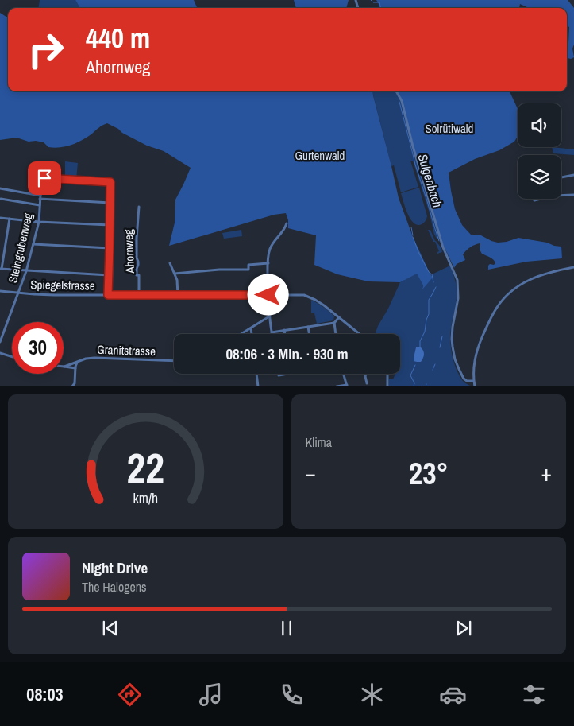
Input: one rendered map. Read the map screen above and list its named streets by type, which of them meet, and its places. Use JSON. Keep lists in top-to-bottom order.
{
  "streets": {
    "street": [
      "Steingrubenweg",
      "Ahornweg",
      "Spiegelstrasse",
      "Granitstrasse"
    ]
  },
  "crossings": [
    ["Steingrubenweg", "Ahornweg"],
    ["Steingrubenweg", "Spiegelstrasse"],
    ["Ahornweg", "Spiegelstrasse"]
  ],
  "water": ["Sulgenbach"],
  "parks": ["Solrütiwald", "Gurtenwald"],
  "page": {
    "turn": ["440 m", "Ahornweg"],
    "limit": "30",
    "trip": "08:06 · 3 Min. · 930 m",
    "tile": "Klima",
    "heat": ["−", "23°", "+"],
    "song": ["Night Drive", "The Halogens"],
    "tabs": "08:03",
    "gauge": ["22", "km/h"]
  }
}
